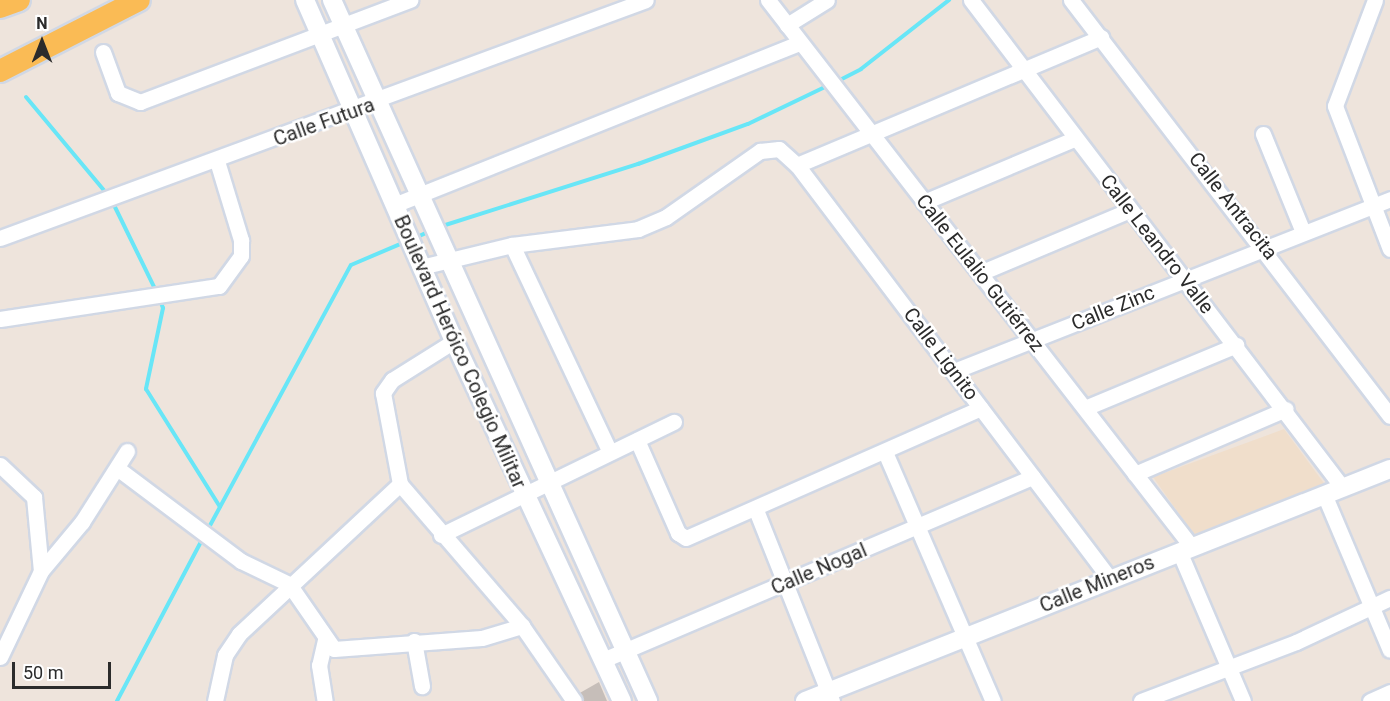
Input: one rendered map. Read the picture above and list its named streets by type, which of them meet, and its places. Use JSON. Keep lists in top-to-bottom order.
{
  "streets": {
    "street": [
      "Calle Futura",
      "Calle Antracita",
      "Calle Leandro Valle",
      "Calle Eulalio Gutiérrez",
      "Calle Zinc",
      "Boulevard Heróico Colegio Militar",
      "Calle Lignito",
      "Calle Nogal",
      "Calle Mineros"
    ]
  },
  "crossings": [
    ["Calle Futura", "Boulevard Heróico Colegio Militar"],
    ["Calle Antracita", "Calle Zinc"],
    ["Calle Leandro Valle", "Calle Zinc"],
    ["Calle Leandro Valle", "Calle Mineros"],
    ["Calle Eulalio Gutiérrez", "Calle Zinc"],
    ["Calle Eulalio Gutiérrez", "Calle Mineros"],
    ["Calle Zinc", "Calle Lignito"],
    ["Boulevard Heróico Colegio Militar", "Calle Nogal"],
    ["Calle Lignito", "Calle Nogal"],
    ["Calle Lignito", "Calle Mineros"]
  ],
  "scale_bar": "50 m",
  "north": "top"
}
